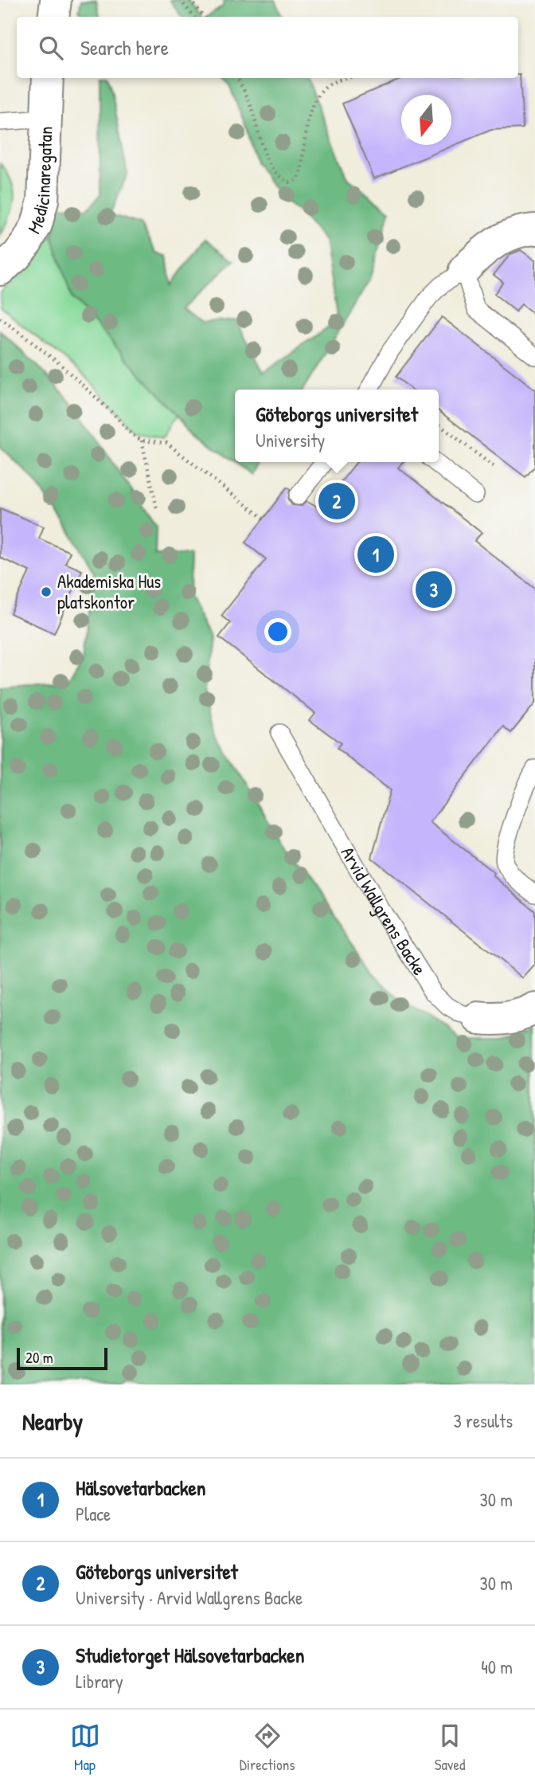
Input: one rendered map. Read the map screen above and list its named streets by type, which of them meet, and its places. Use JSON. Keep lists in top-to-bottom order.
{
  "streets": {
    "street": ["Medicinaregatan", "Arvid Wallgrens Backe"]
  },
  "places": ["Akademiska Hus platskontor"],
  "scale_bar": "20 m",
  "north": "bottom",
  "page": {
    "search": "Search here",
    "popup": ["Göteborgs universitet", "University"],
    "pins": ["2", "1", "3"],
    "scale": "20 m",
    "heading": ["Nearby", "3 results"],
    "list": [
      {
        "mark": "1",
        "name": "Hälsovetarbacken",
        "note": "Place",
        "value": "30 m"
      },
      {
        "mark": "2",
        "name": "Göteborgs universitet",
        "note": "University · Arvid Wallgrens Backe",
        "value": "30 m"
      },
      {
        "mark": "3",
        "name": "Studietorget Hälsovetarbacken",
        "note": "Library",
        "value": "40 m"
      }
    ],
    "nav": ["Map", "Directions", "Saved"]
  }
}
